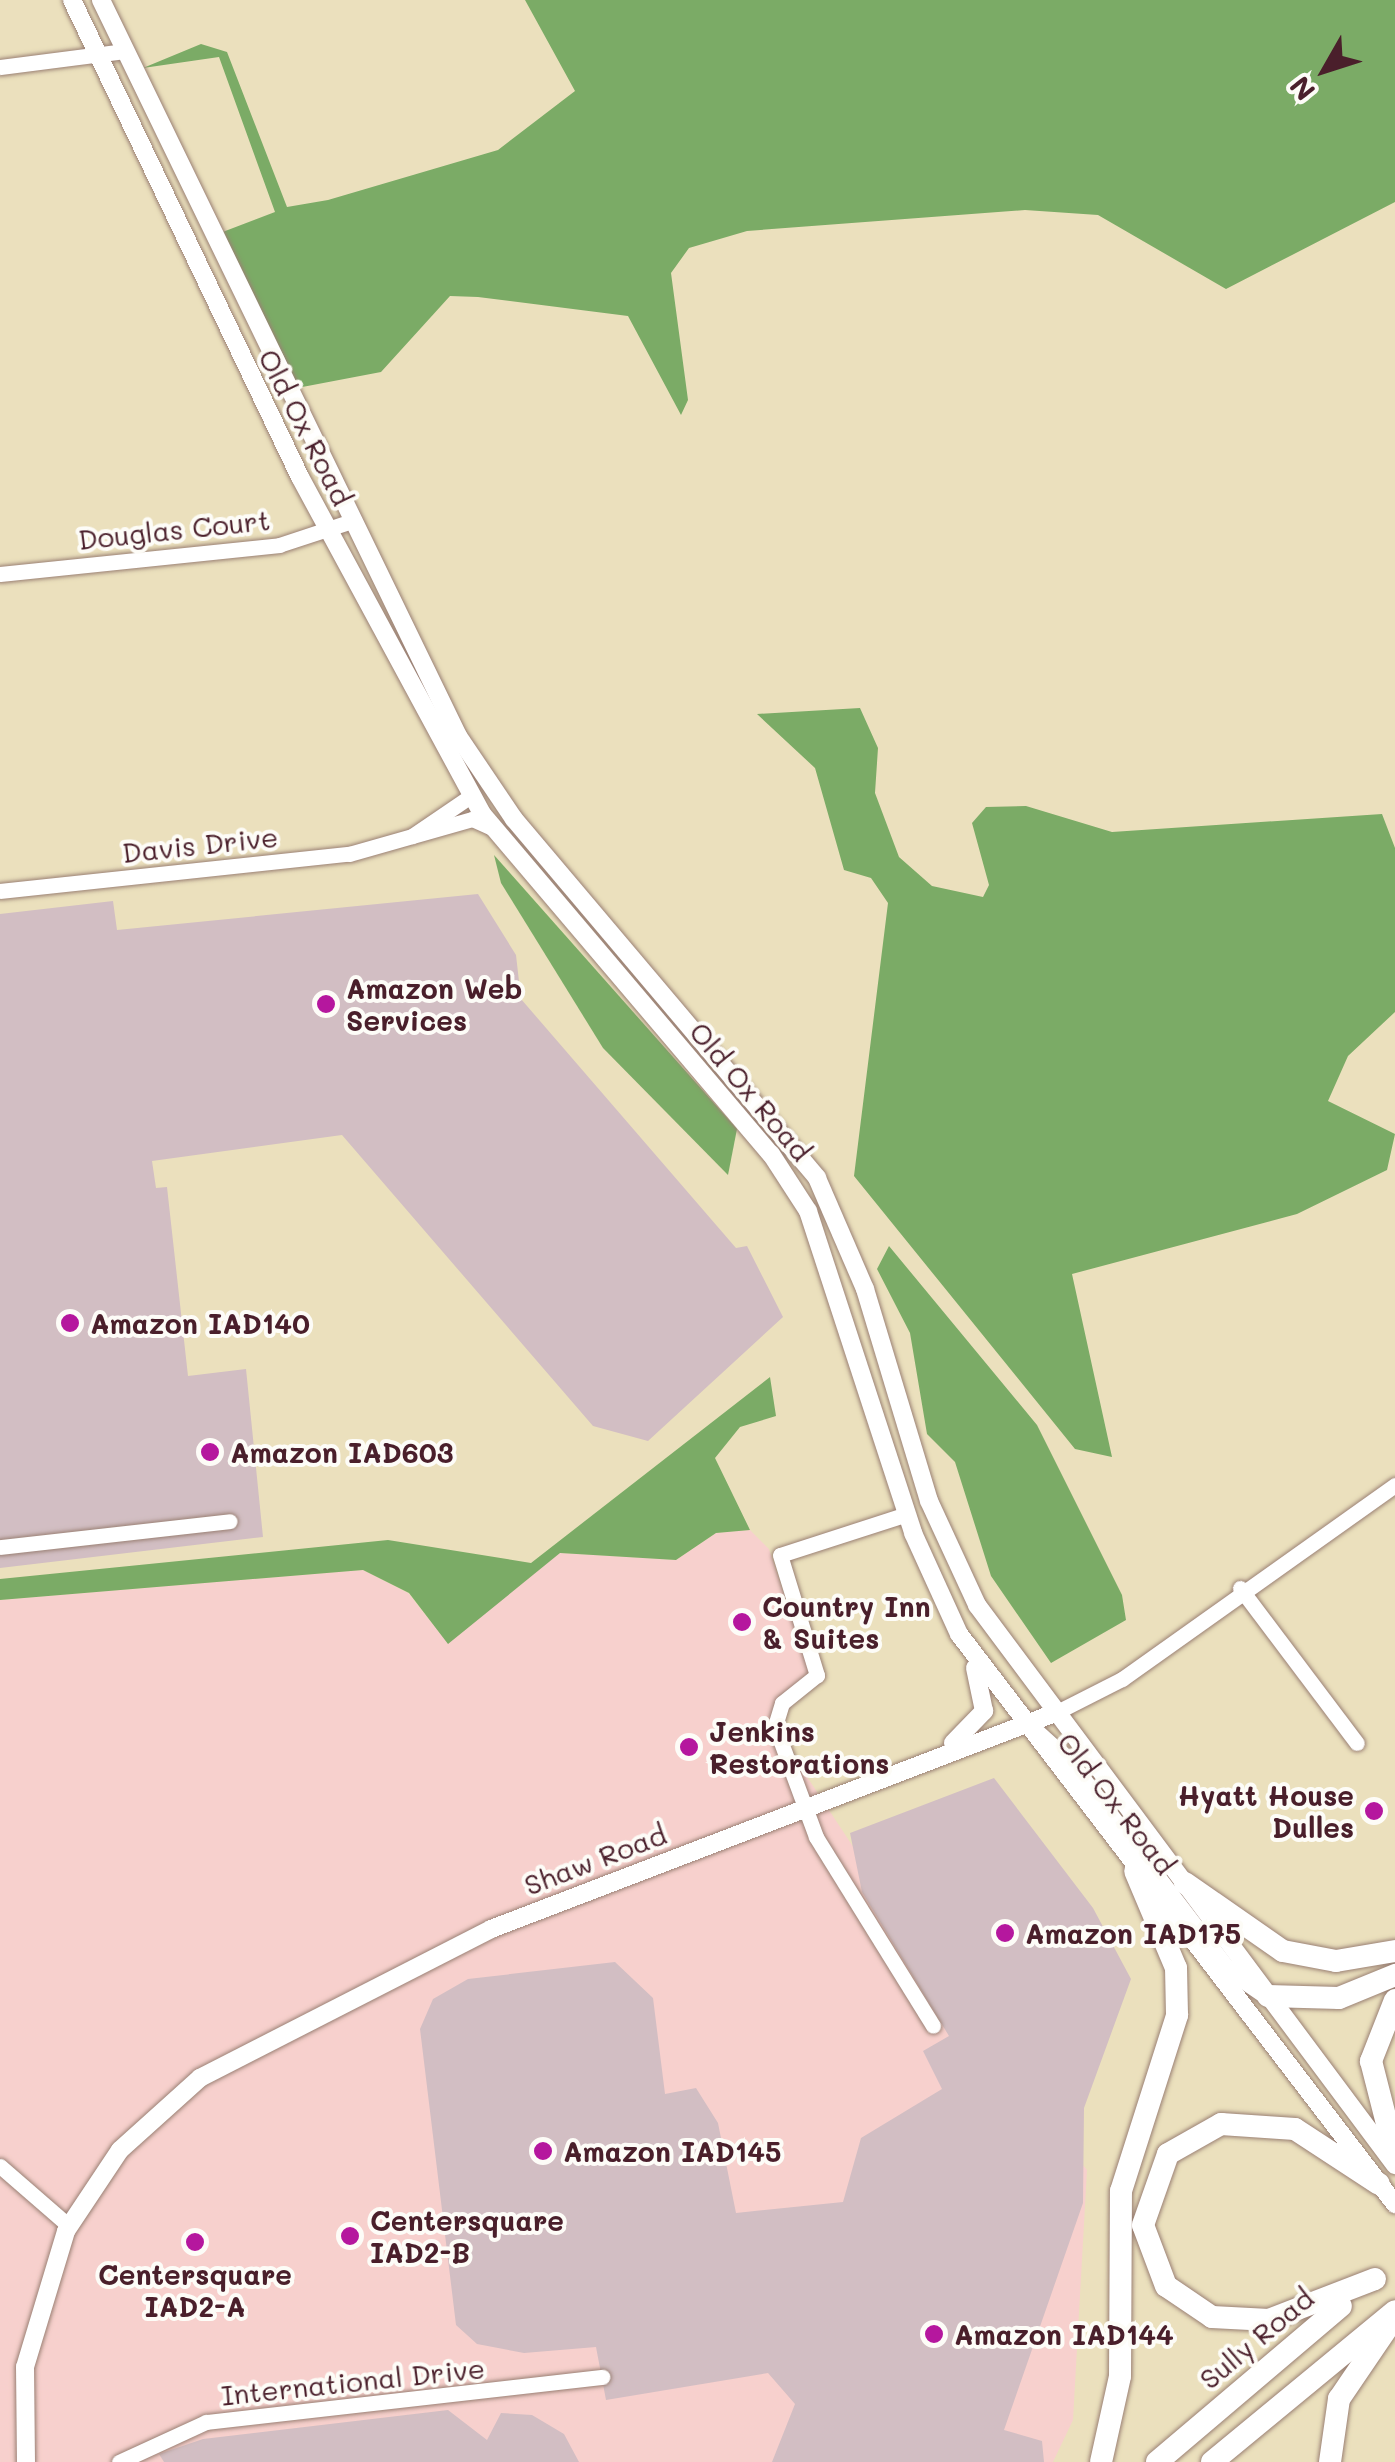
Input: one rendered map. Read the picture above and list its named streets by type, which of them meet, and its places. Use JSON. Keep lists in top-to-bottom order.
{
  "streets": {
    "highway": ["Sully Road"],
    "main road": ["Old Ox Road", "Shaw Road"],
    "street": ["Douglas Court", "Davis Drive", "International Drive"]
  },
  "crossings": [
    ["Old Ox Road", "Douglas Court"],
    ["Old Ox Road", "Davis Drive"],
    ["Old Ox Road", "Shaw Road"]
  ],
  "places": [
    "Amazon Web Services",
    "Amazon IAD140",
    "Amazon IAD603",
    "Country Inn & Suites",
    "Jenkins Restorations",
    "Hyatt House Dulles",
    "Amazon IAD175",
    "Amazon IAD145",
    "Centersquare IAD2-B",
    "Centersquare IAD2-A",
    "Amazon IAD144"
  ],
  "north": "bottom left"
}
